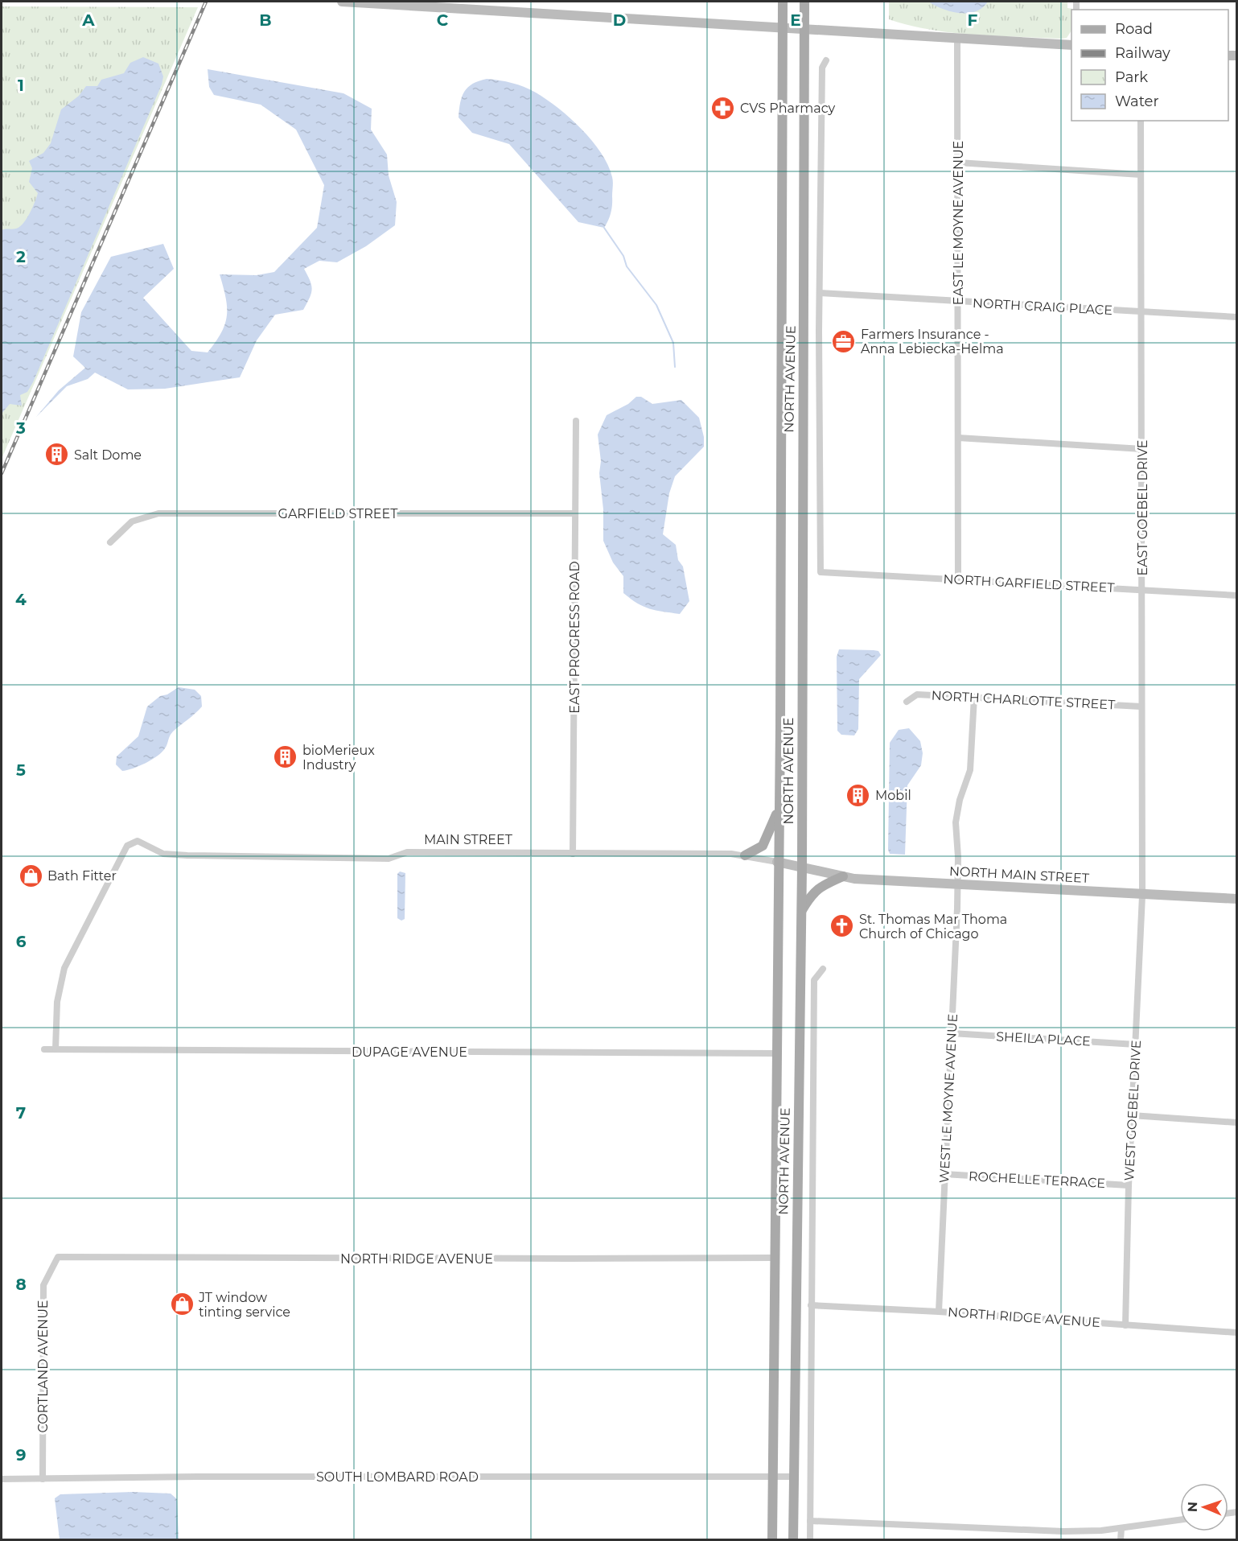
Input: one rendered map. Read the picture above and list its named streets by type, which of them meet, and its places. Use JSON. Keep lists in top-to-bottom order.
{
  "streets": {
    "main road": ["NORTH AVENUE"],
    "street": [
      "EAST LE MOYNE AVENUE",
      "NORTH CRAIG PLACE",
      "EAST GOEBEL DRIVE",
      "GARFIELD STREET",
      "NORTH GARFIELD STREET",
      "EAST PROGRESS ROAD",
      "NORTH CHARLOTTE STREET",
      "MAIN STREET",
      "NORTH MAIN STREET",
      "SHEILA PLACE",
      "DUPAGE AVENUE",
      "WEST LE MOYNE AVENUE",
      "WEST GOEBEL DRIVE",
      "ROCHELLE TERRACE",
      "NORTH RIDGE AVENUE",
      "CORTLAND AVENUE",
      "SOUTH LOMBARD ROAD"
    ]
  },
  "crossings": [
    ["EAST LE MOYNE AVENUE", "NORTH CRAIG PLACE"],
    ["EAST LE MOYNE AVENUE", "NORTH GARFIELD STREET"],
    ["NORTH CRAIG PLACE", "EAST GOEBEL DRIVE"],
    ["NORTH CRAIG PLACE", "NORTH GARFIELD STREET"],
    ["NORTH AVENUE", "MAIN STREET"],
    ["NORTH AVENUE", "NORTH MAIN STREET"],
    ["NORTH AVENUE", "DUPAGE AVENUE"],
    ["NORTH AVENUE", "NORTH RIDGE AVENUE"],
    ["NORTH AVENUE", "SOUTH LOMBARD ROAD"],
    ["EAST GOEBEL DRIVE", "NORTH GARFIELD STREET"],
    ["EAST GOEBEL DRIVE", "NORTH CHARLOTTE STREET"],
    ["EAST GOEBEL DRIVE", "NORTH MAIN STREET"],
    ["EAST GOEBEL DRIVE", "WEST GOEBEL DRIVE"],
    ["GARFIELD STREET", "EAST PROGRESS ROAD"],
    ["EAST PROGRESS ROAD", "MAIN STREET"],
    ["MAIN STREET", "NORTH MAIN STREET"],
    ["MAIN STREET", "DUPAGE AVENUE"],
    ["NORTH MAIN STREET", "WEST LE MOYNE AVENUE"],
    ["NORTH MAIN STREET", "WEST GOEBEL DRIVE"],
    ["SHEILA PLACE", "WEST LE MOYNE AVENUE"],
    ["SHEILA PLACE", "WEST GOEBEL DRIVE"],
    ["WEST LE MOYNE AVENUE", "ROCHELLE TERRACE"],
    ["WEST LE MOYNE AVENUE", "NORTH RIDGE AVENUE"],
    ["WEST GOEBEL DRIVE", "ROCHELLE TERRACE"],
    ["WEST GOEBEL DRIVE", "NORTH RIDGE AVENUE"],
    ["NORTH RIDGE AVENUE", "CORTLAND AVENUE"],
    ["CORTLAND AVENUE", "SOUTH LOMBARD ROAD"]
  ],
  "places": {
    "pharmacy": ["CVS Pharmacy"],
    "office": ["Farmers Insurance - Anna Lebiecka-Helma"],
    "building": ["Salt Dome", "bioMerieux Industry", "Mobil"],
    "shop": ["Bath Fitter", "JT window tinting service"],
    "church": ["St. Thomas Mar Thoma Church of Chicago"]
  },
  "legend": [
    "Road",
    "Railway",
    "Park",
    "Water"
  ],
  "north": "left",
  "grid": {
    "columns": [
      "A",
      "B",
      "C",
      "D",
      "E",
      "F"
    ],
    "rows": [
      "1",
      "2",
      "3",
      "4",
      "5",
      "6",
      "7",
      "8",
      "9"
    ]
  }
}
